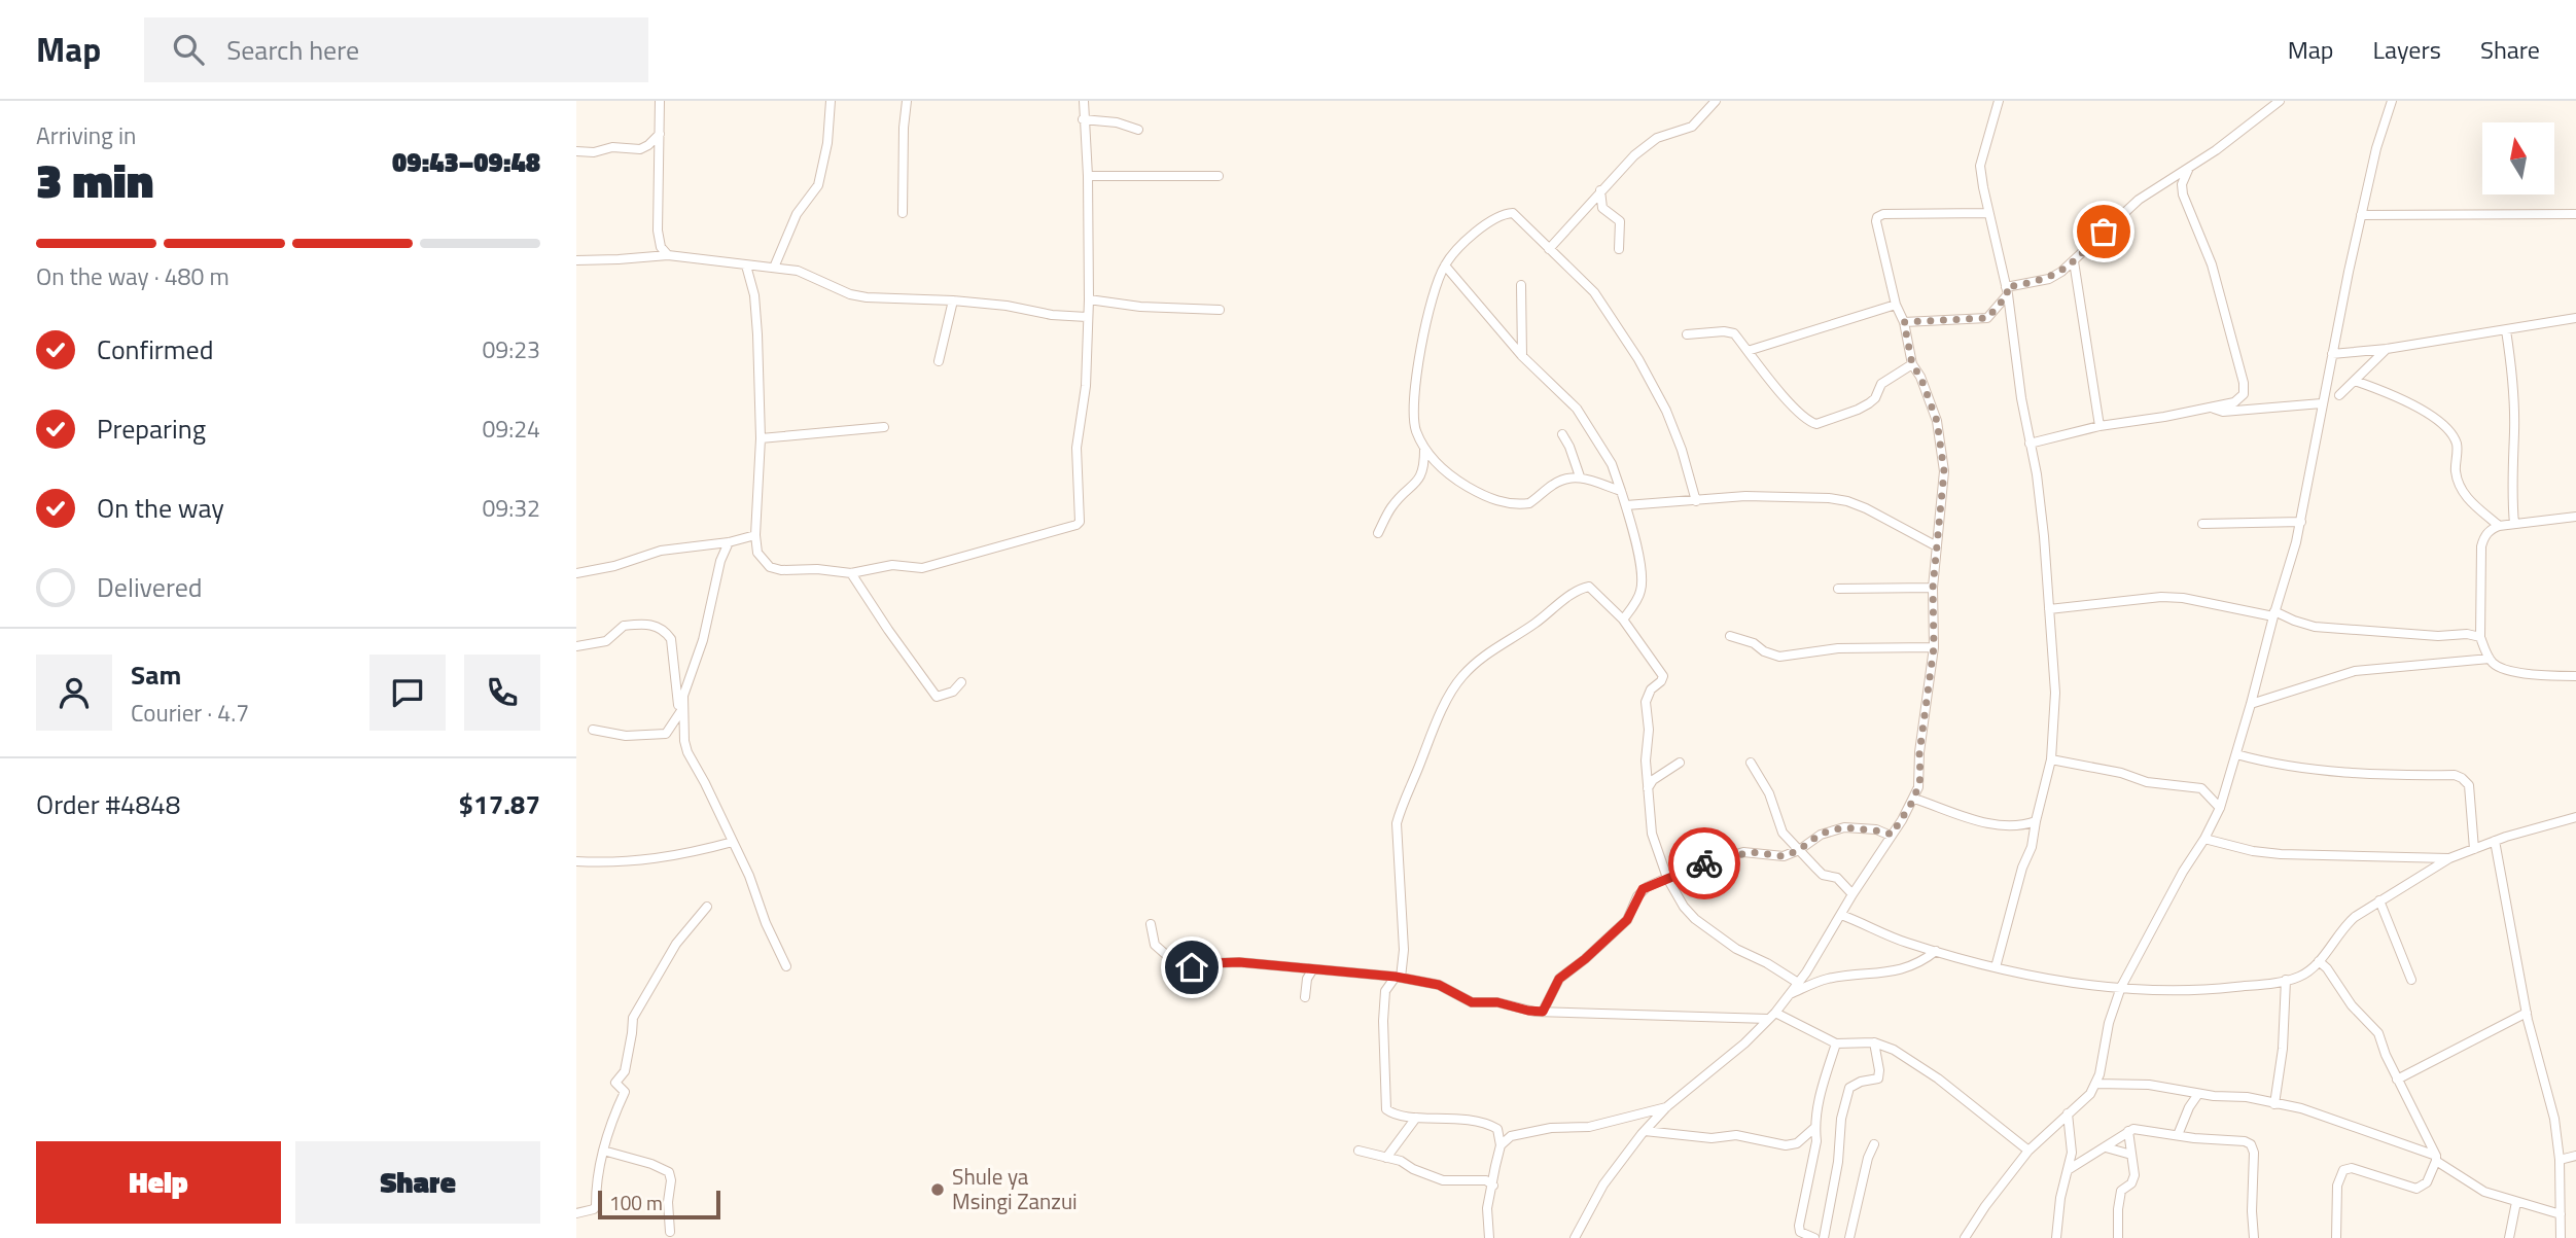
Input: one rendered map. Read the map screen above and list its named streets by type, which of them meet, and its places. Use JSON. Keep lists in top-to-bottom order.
{
  "places": ["Shule ya Msingi Zanzui"],
  "scale_bar": "100 m",
  "north": "top",
  "page": {
    "header": "Map",
    "search": "Search here",
    "nav": ["Map", "Layers", "Share"],
    "heading": ["3 min", "Arriving in", "09:43–09:48"],
    "panel": [
      "Sam",
      "Courier · 4.7",
      "Order #4848",
      "$17.87"
    ],
    "bar": "On the way · 480 m",
    "list": [
      ["Confirmed", "09:23"],
      ["Preparing", "09:24"],
      ["On the way", "09:32"],
      "Delivered"
    ],
    "buttons": ["Help", "Share"],
    "scale": "100 m"
  }
}
